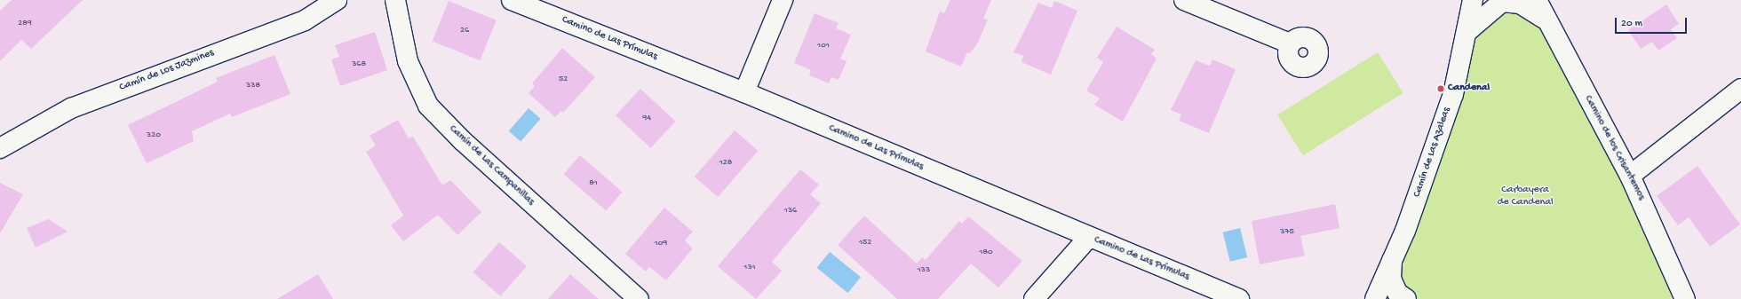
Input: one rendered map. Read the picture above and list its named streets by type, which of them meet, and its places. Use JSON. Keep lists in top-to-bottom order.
{
  "streets": {
    "street": [
      "Camino de Las Prímulas",
      "Camín de Los Jazmines",
      "Camino de los Crisantemos",
      "Camín de Las Azaleas",
      "Camín de Las Campanillas"
    ]
  },
  "parks": ["Carbayera de Candenal"],
  "places": ["Candenal"],
  "house_numbers": [
    "289",
    "26",
    "101",
    "368",
    "52",
    "338",
    "94",
    "320",
    "128",
    "81",
    "136",
    "375",
    "152",
    "109",
    "180",
    "131",
    "133"
  ],
  "scale_bar": "20 m"
}
